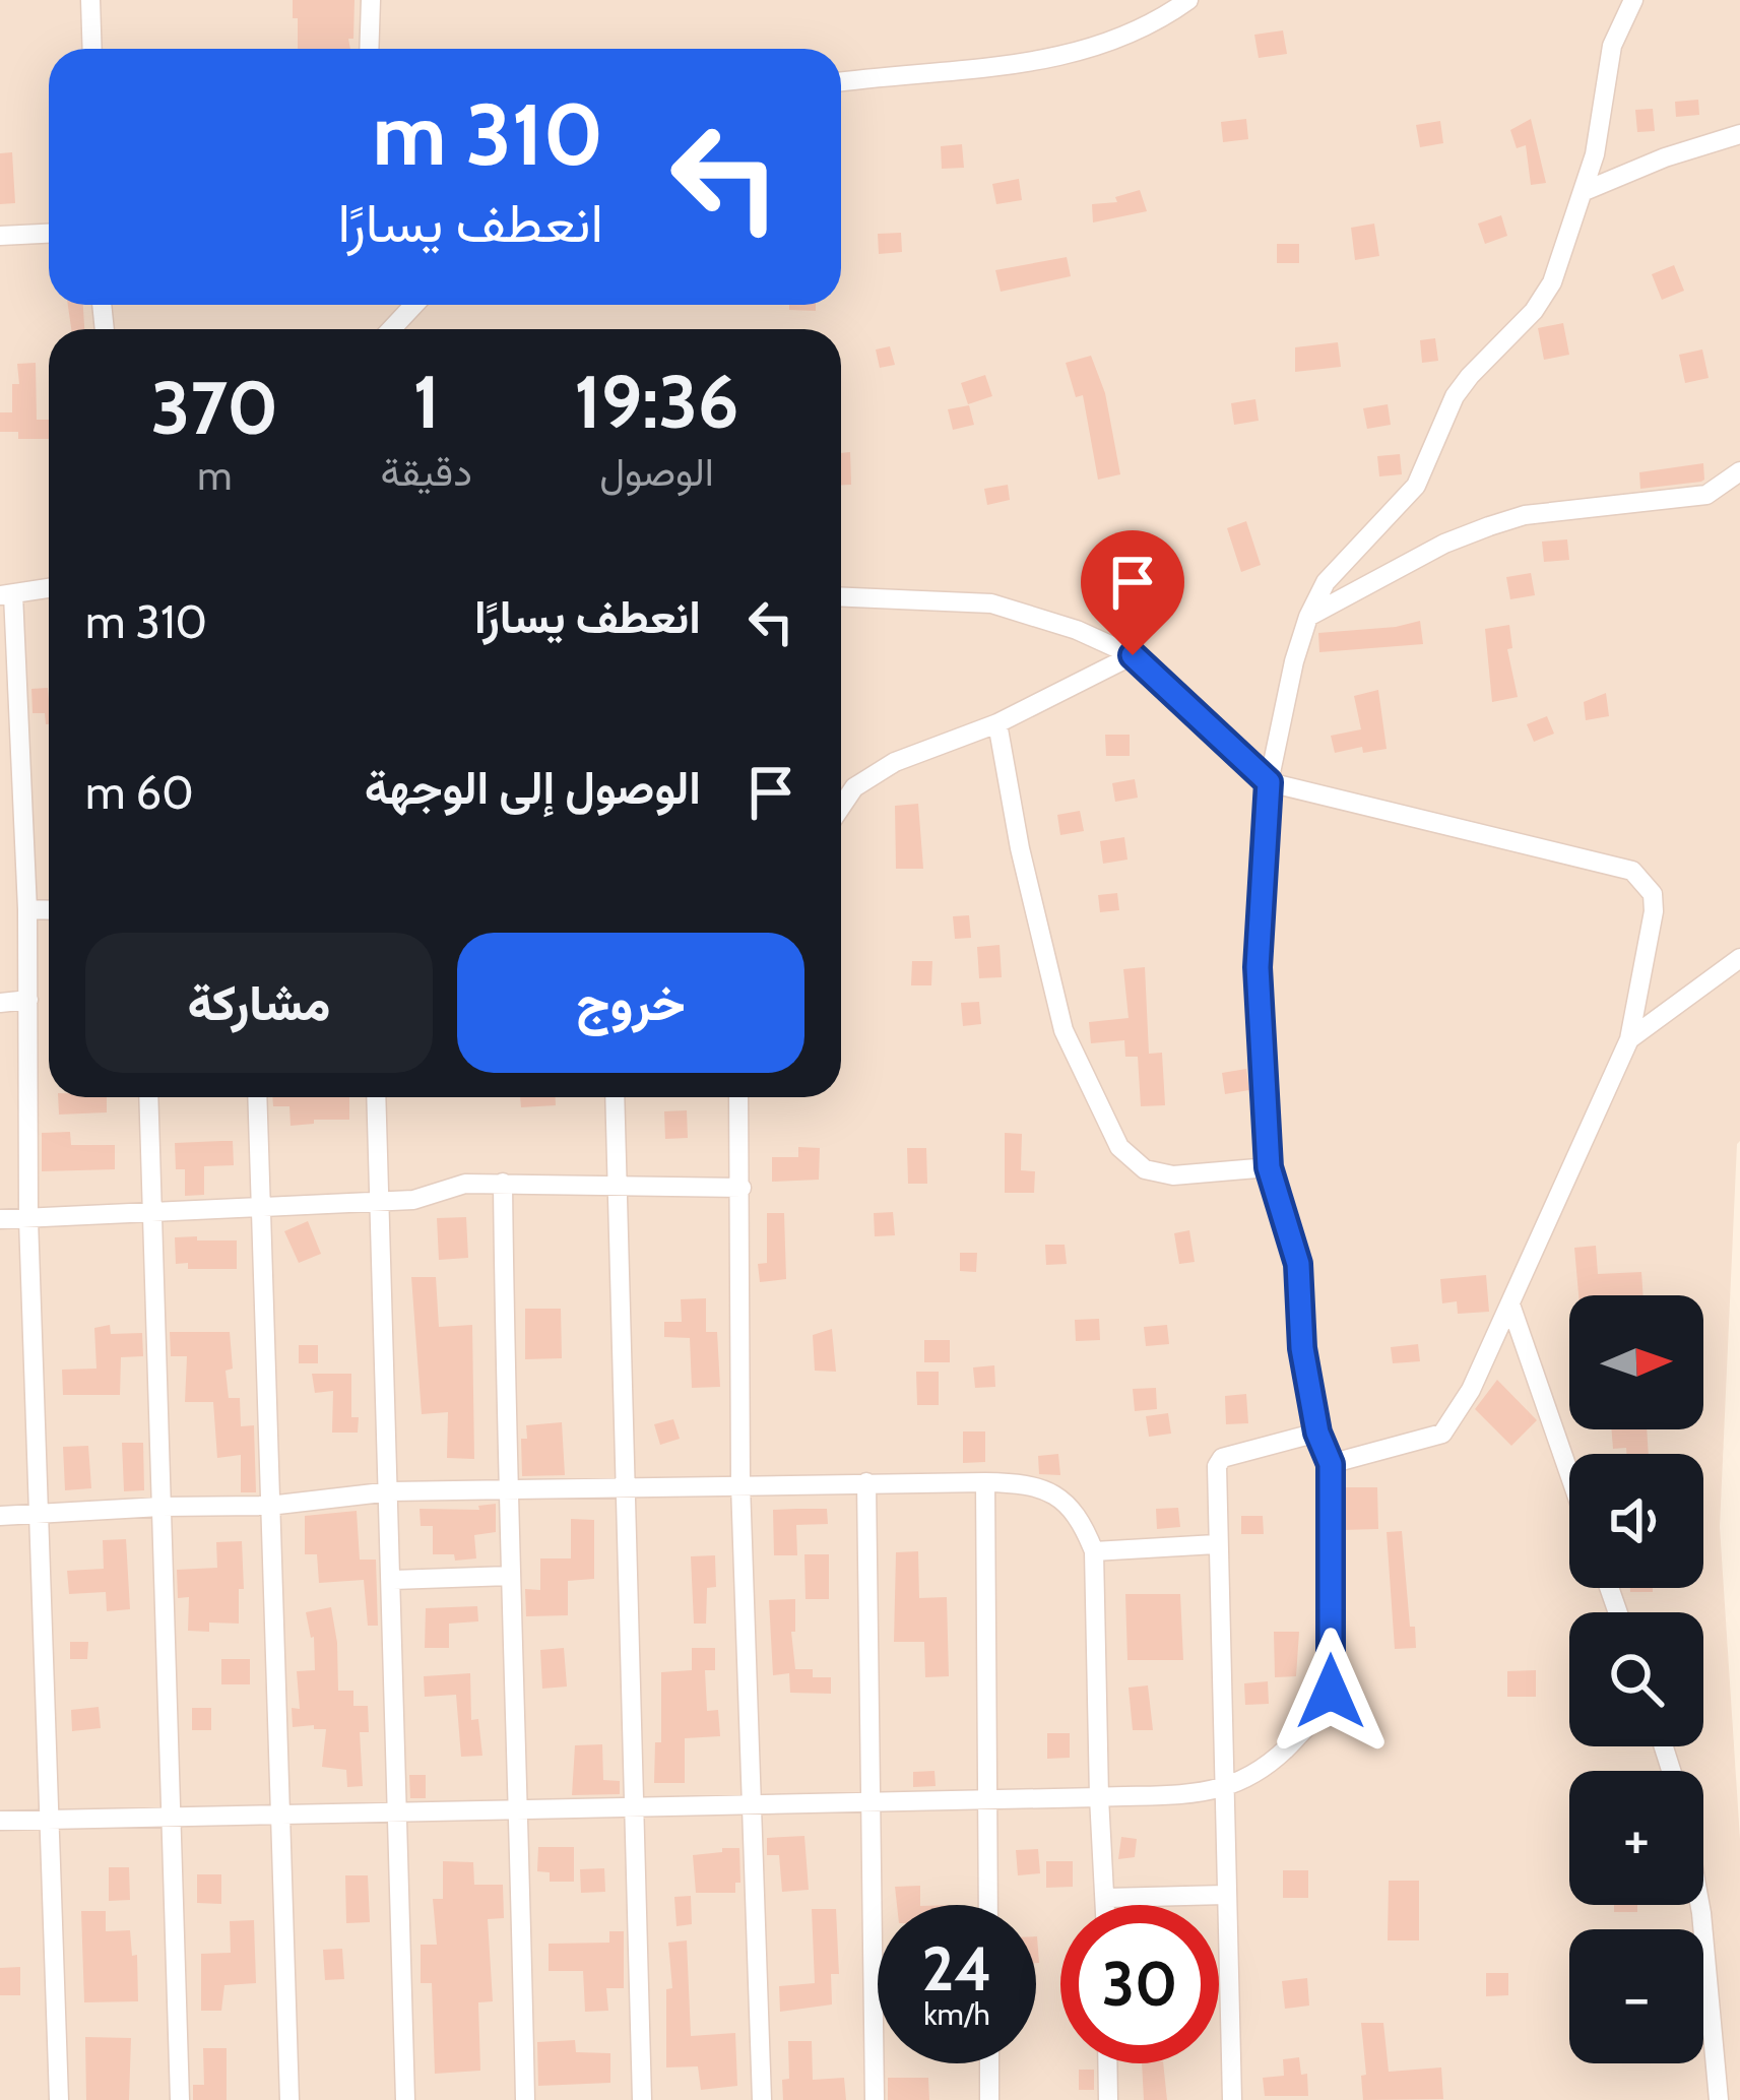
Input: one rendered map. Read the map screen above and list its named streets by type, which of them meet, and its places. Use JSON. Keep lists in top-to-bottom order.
{
  "north": "right",
  "page": {
    "turn": ["310 m", "انعطف يسارًا"],
    "eta": [
      "19:36",
      "الوصول",
      "1",
      "دقيقة",
      "370",
      "m"
    ],
    "list": [
      {
        "name": "انعطف يسارًا",
        "value": "310 m"
      },
      {
        "name": "الوصول إلى الوجهة",
        "value": "60 m"
      }
    ],
    "buttons": ["خروج", "مشاركة"],
    "map_buttons": ["+", "−"],
    "speed": "24 km/h",
    "limit": "30"
  }
}
